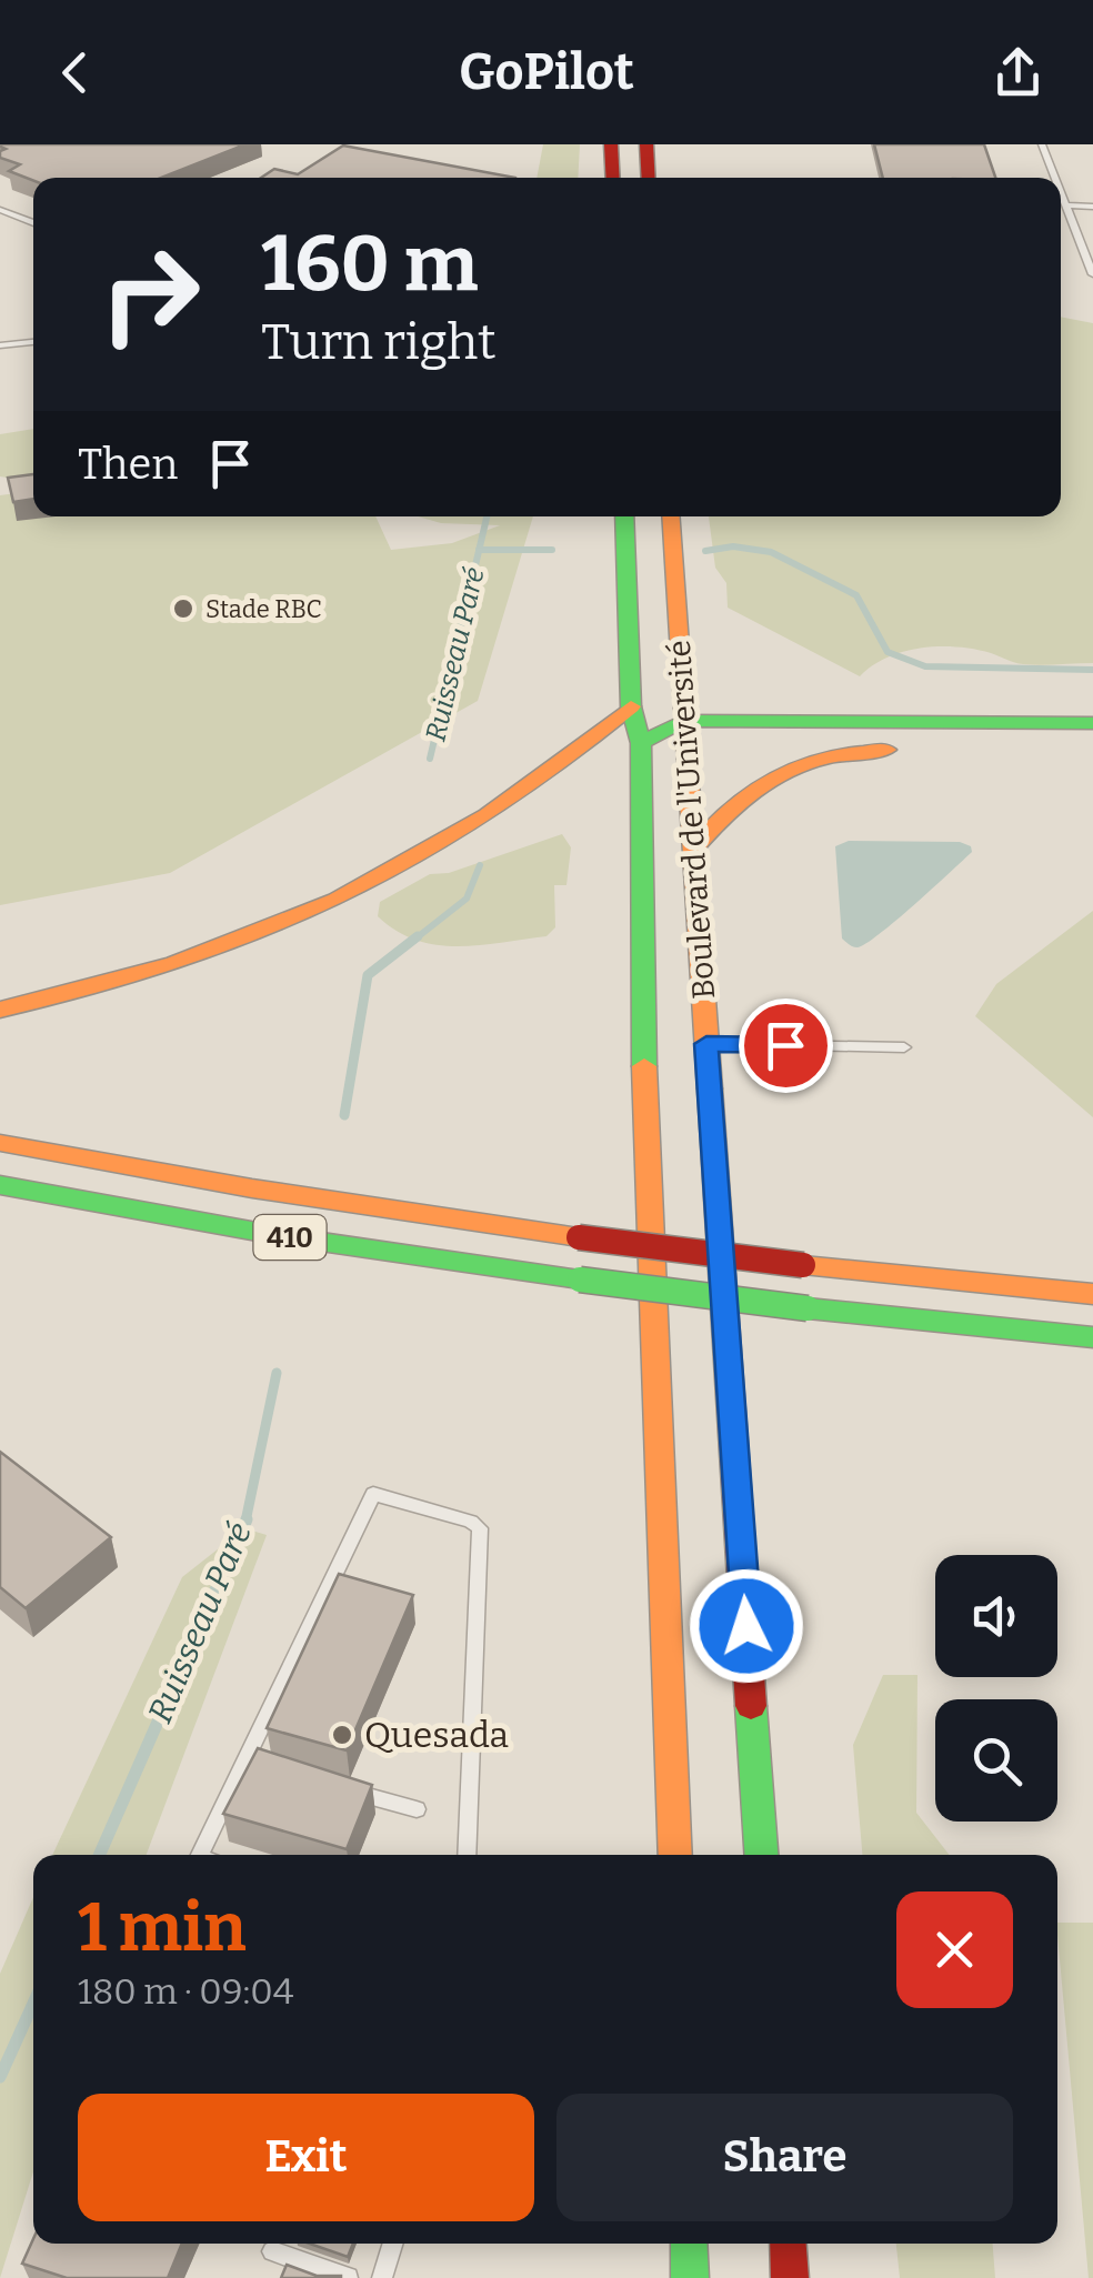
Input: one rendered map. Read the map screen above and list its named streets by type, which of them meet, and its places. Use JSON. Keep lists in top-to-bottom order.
{
  "streets": {
    "main road": ["Boulevard de l'Université", "410"]
  },
  "water": ["Ruisseau Paré"],
  "places": ["Stade RBC", "Quesada"],
  "page": {
    "header": "GoPilot",
    "turn": ["160 m", "Turn right"],
    "then": "Then",
    "heading": ["1 min", "180 m · 09:04"],
    "buttons": ["Exit", "Share"]
  }
}
